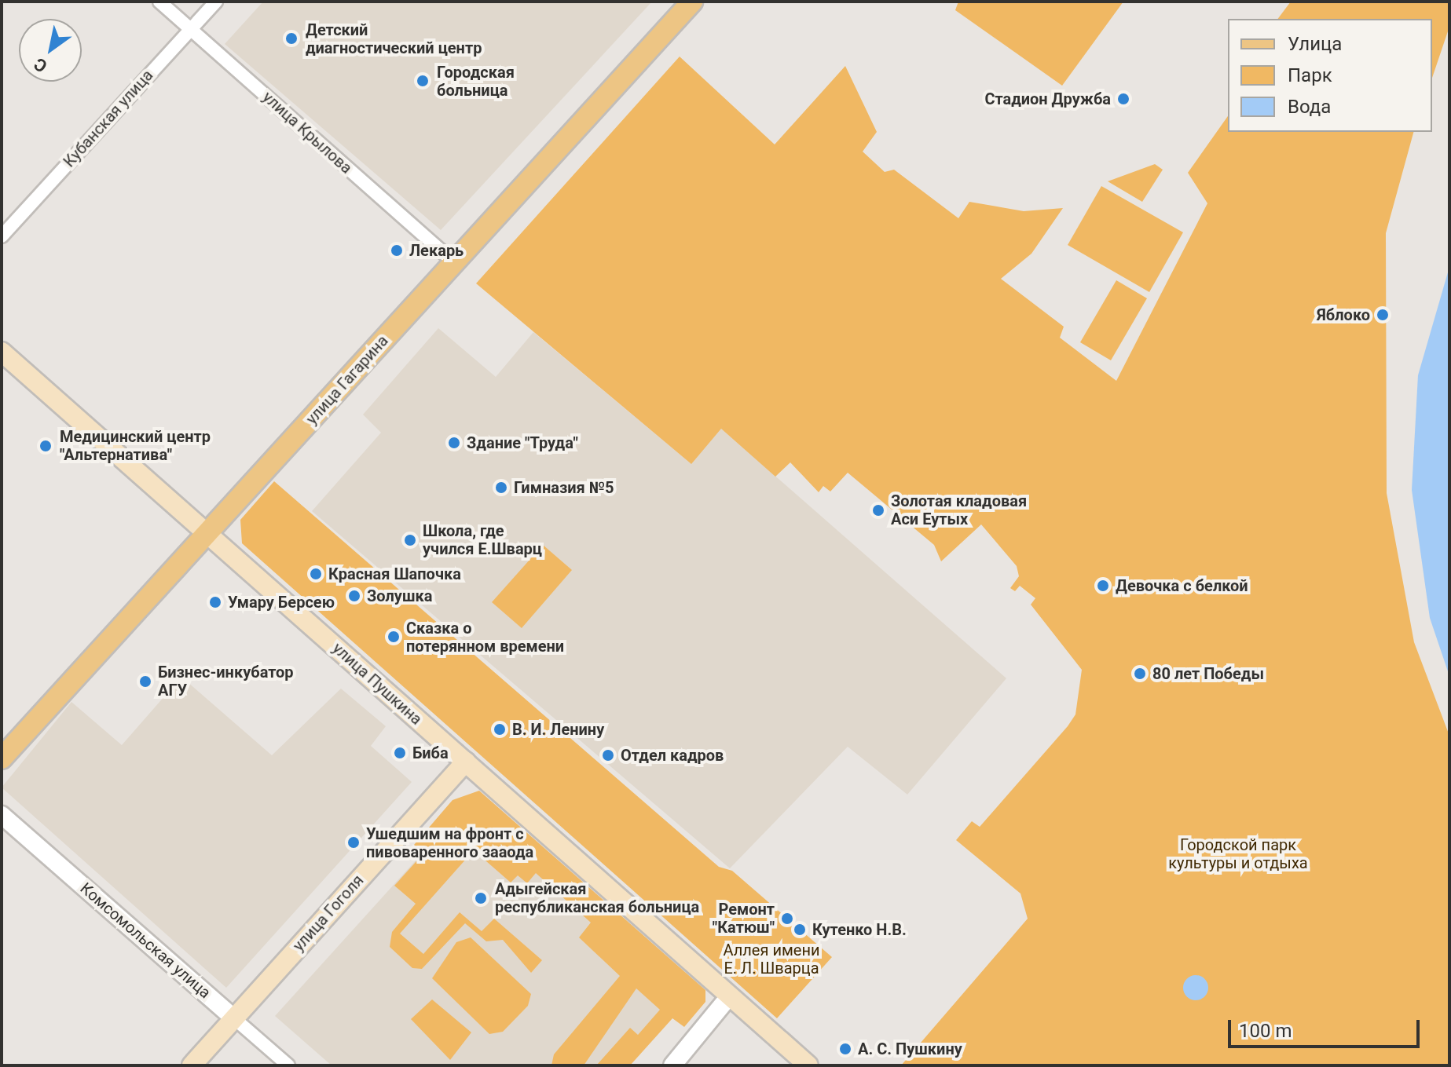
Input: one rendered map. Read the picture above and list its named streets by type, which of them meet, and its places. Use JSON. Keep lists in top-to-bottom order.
{
  "streets": {
    "main road": ["улица Гагарина", "улица Пушкина", "улица Гоголя"],
    "street": ["Кубанская улица", "улица Крылова", "Комсомольская улица"]
  },
  "crossings": [
    ["Кубанская улица", "улица Крылова"],
    ["улица Крылова", "улица Гагарина"],
    ["улица Гагарина", "улица Пушкина"],
    ["улица Пушкина", "улица Гоголя"],
    ["улица Гоголя", "Комсомольская улица"]
  ],
  "parks": ["Городской парк культуры и отдыха", "Аллея имени Е. Л. Шварца"],
  "places": [
    "Детский диагностический центр",
    "Городская больница",
    "Стадион Дружба",
    "Лекарь",
    "Яблоко",
    "Здание \"Труда\"",
    "Медицинский центр \"Альтернатива\"",
    "Гимназия №5",
    "Золотая кладовая Аси Еутых",
    "Школа, где учился Е.Шварц",
    "Красная Шапочка",
    "Девочка с белкой",
    "Золушка",
    "Умару Берсею",
    "Сказка о потерянном времени",
    "80 лет Победы",
    "Бизнес-инкубатор АГУ",
    "В. И. Ленину",
    "Биба",
    "Отдел кадров",
    "Ушедшим на фронт с пивоваренного зааода",
    "Адыгейская республиканская больница",
    "Ремонт \"Катюш\"",
    "Кутенко Н.В.",
    "А. С. Пушкину"
  ],
  "legend": ["Улица", "Парк", "Вода"],
  "scale_bar": "100 m",
  "north": "bottom left"
}
